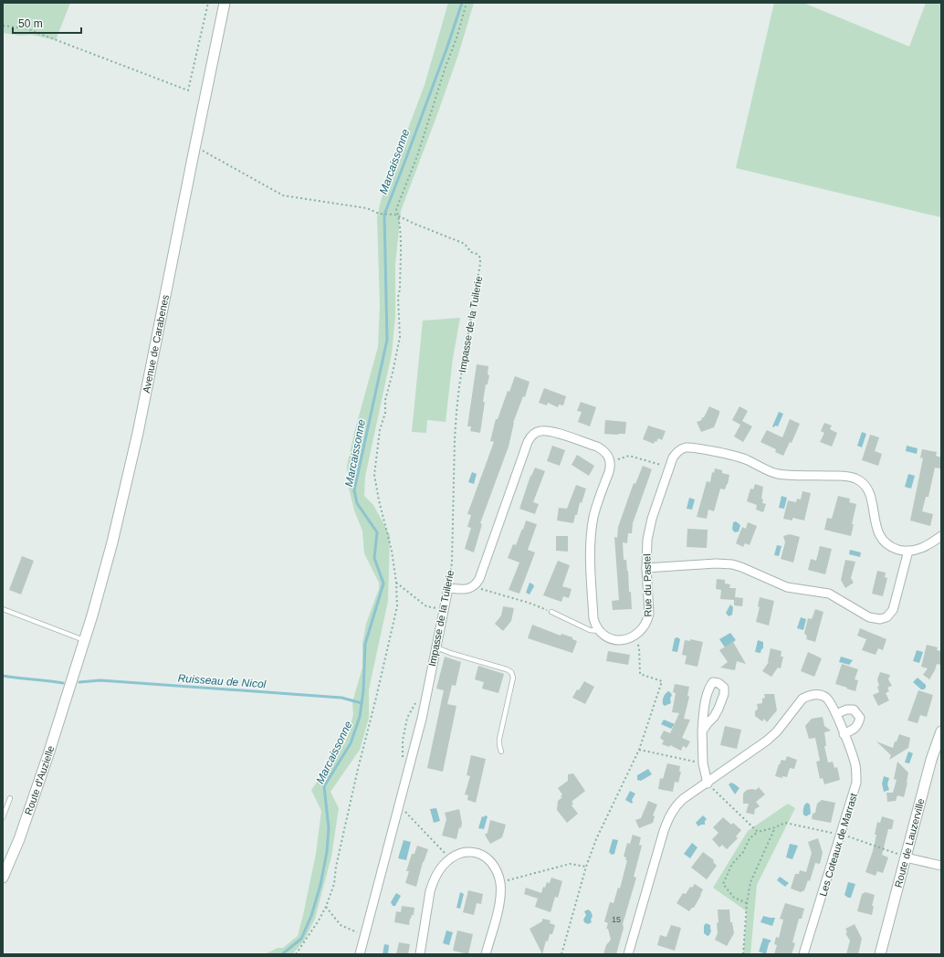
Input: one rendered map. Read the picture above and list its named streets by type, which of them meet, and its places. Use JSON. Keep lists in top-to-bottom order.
{
  "streets": {
    "street": [
      "Impasse de la Tuilerie",
      "Avenue de Carabenes",
      "Rue du Pastel",
      "Route d'Auzielle",
      "Route de Lauzerville",
      "Les Coteaux de Marrast"
    ]
  },
  "crossings": [
    ["Avenue de Carabenes", "Route d'Auzielle"]
  ],
  "water": ["Marcaissonne", "Ruisseau de Nicol"],
  "house_numbers": ["15"],
  "scale_bar": "50 m"
}
